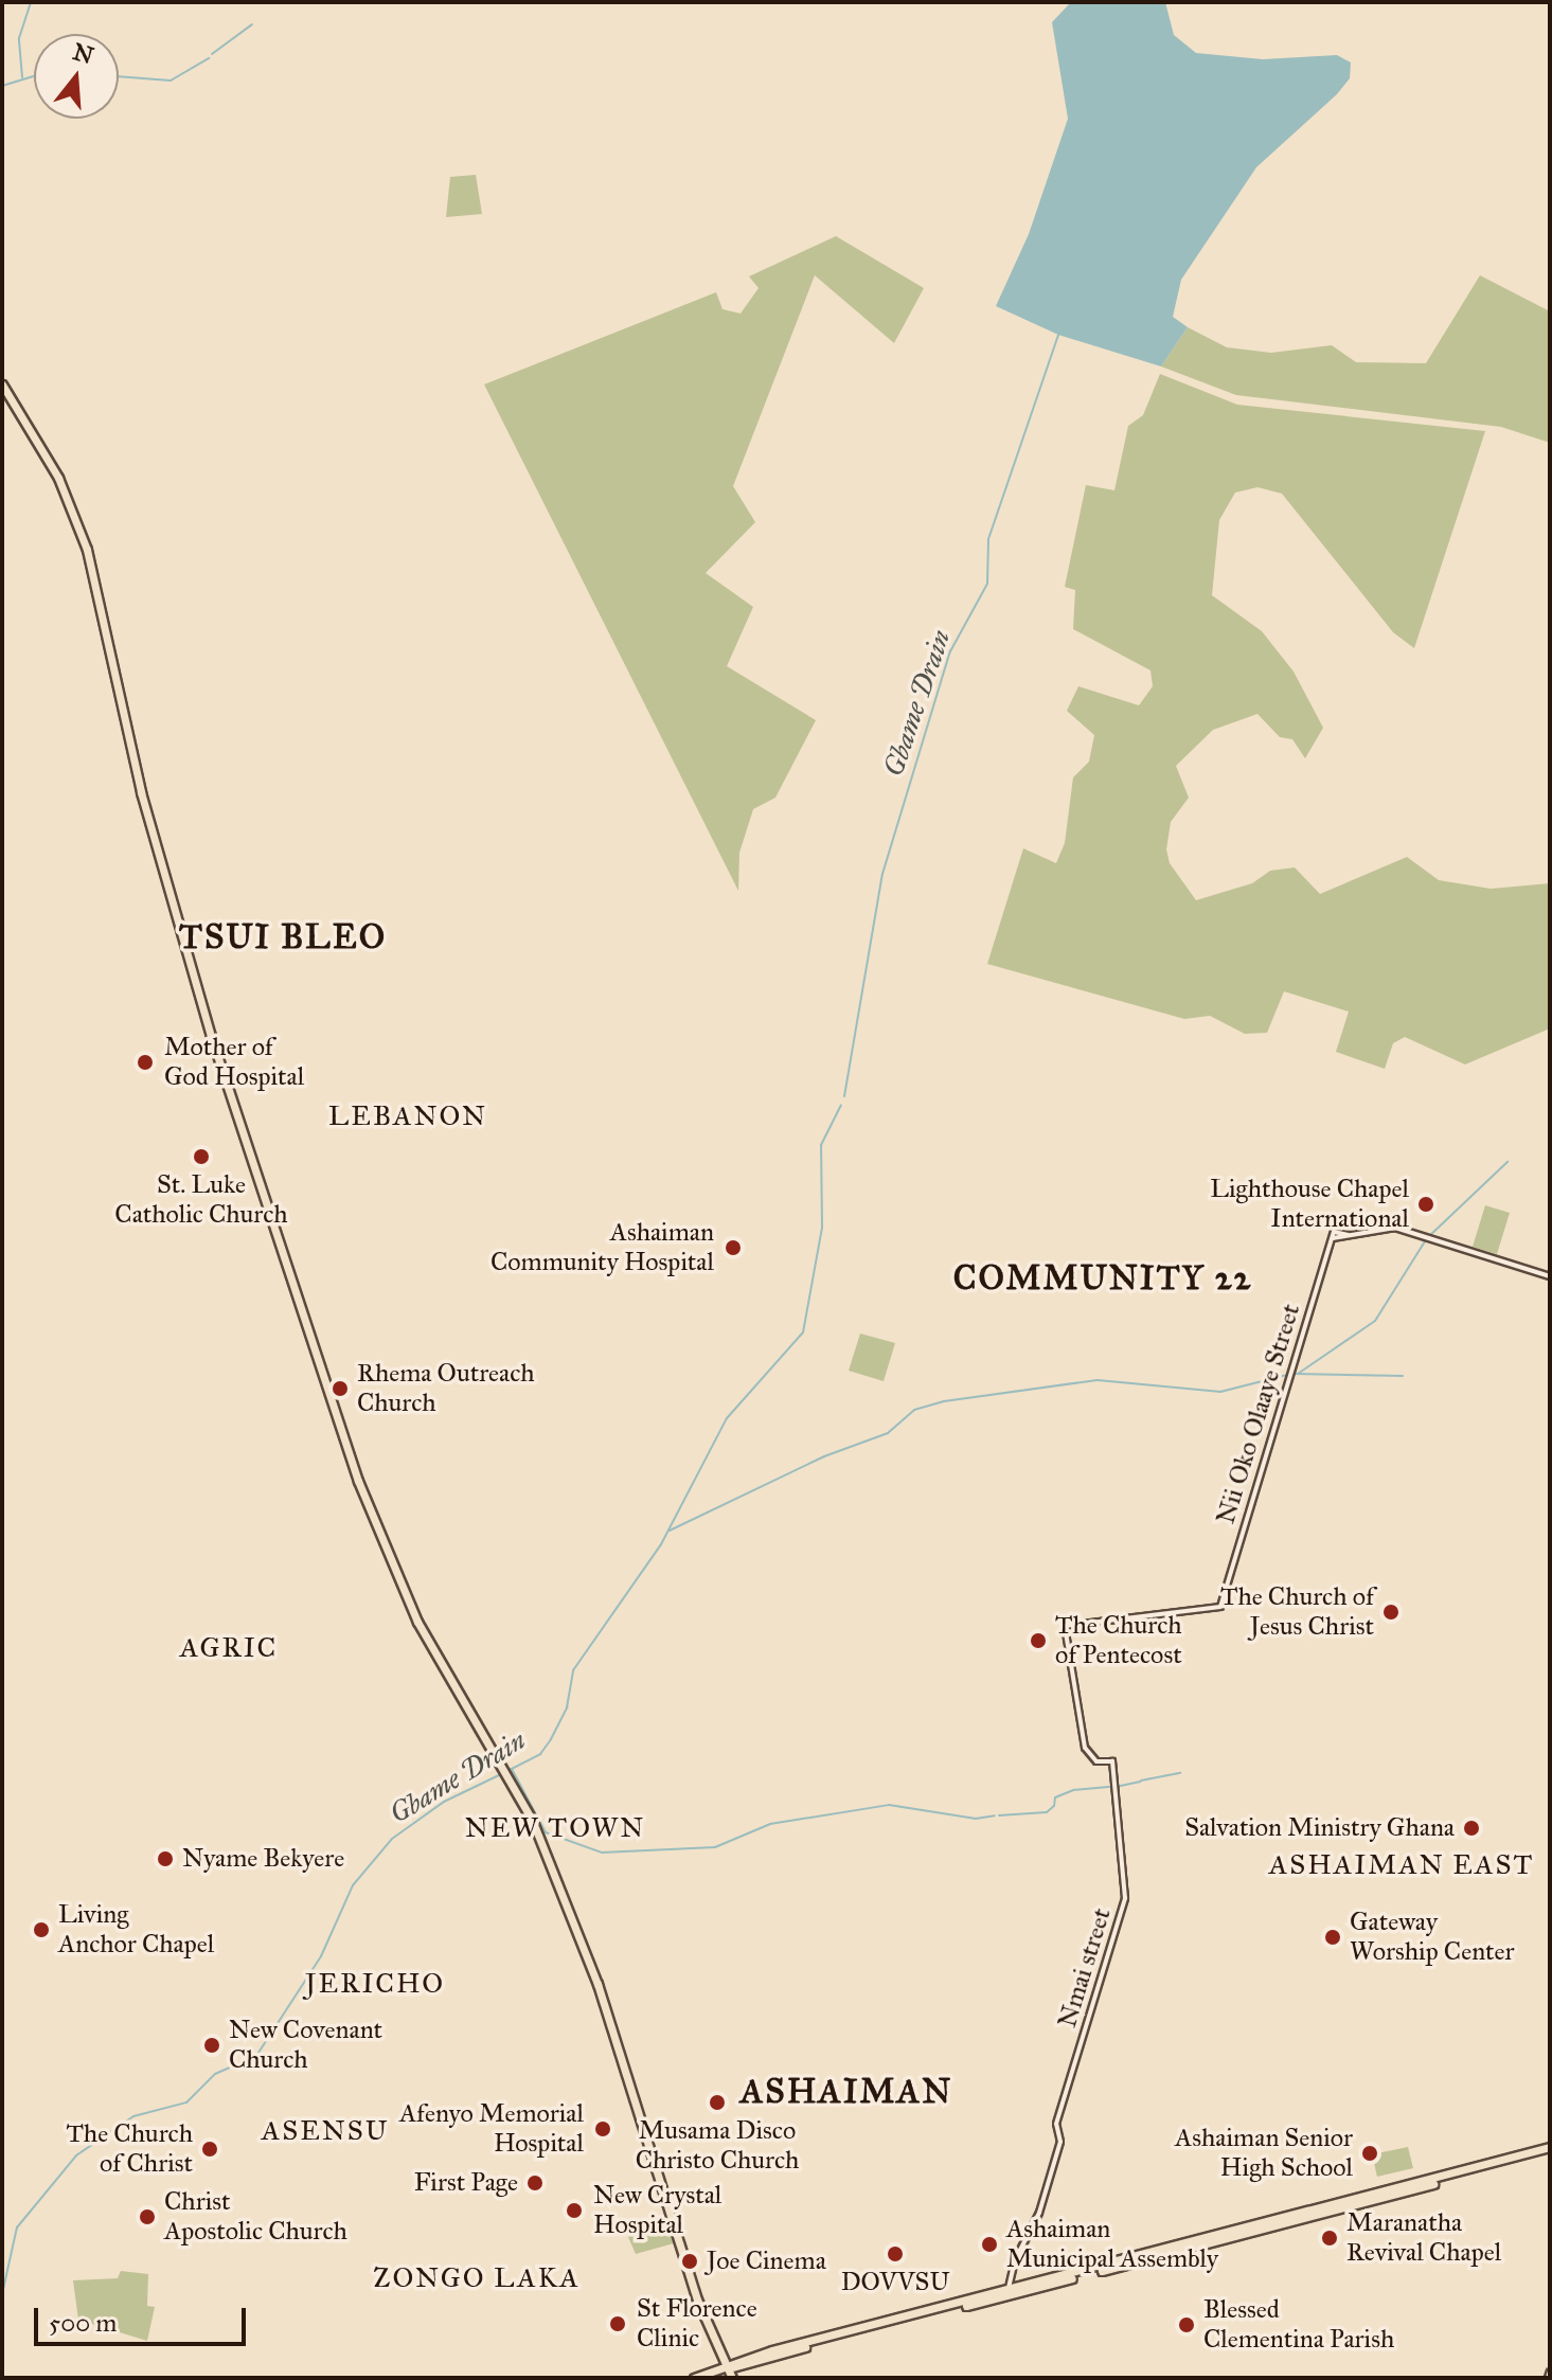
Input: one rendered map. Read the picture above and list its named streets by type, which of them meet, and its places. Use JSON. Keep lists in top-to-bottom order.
{
  "streets": {
    "street": ["Nii Oko Olaaye Street", "Nmai street"]
  },
  "crossings": [
    ["Nii Oko Olaaye Street", "Nmai street"]
  ],
  "districts": [
    "TSUI BLEO",
    "LEBANON",
    "COMMUNITY 22",
    "AGRIC",
    "NEW TOWN",
    "ASHAIMAN EAST",
    "JERICHO",
    "ASHAIMAN",
    "ASENSU",
    "ZONGO LAKA"
  ],
  "water": ["Gbame Drain"],
  "places": [
    "Mother of God Hospital",
    "St. Luke Catholic Church",
    "Lighthouse Chapel International",
    "Ashaiman Community Hospital",
    "Rhema Outreach Church",
    "The Church of Jesus Christ",
    "The Church of Pentecost",
    "Salvation Ministry Ghana",
    "Nyame Bekyere",
    "Living Anchor Chapel",
    "Gateway Worship Center",
    "New Covenant Church",
    "Musama Disco Christo Church",
    "Afenyo Memorial Hospital",
    "The Church of Christ",
    "Ashaiman Senior High School",
    "First Page",
    "New Crystal Hospital",
    "Christ Apostolic Church",
    "Maranatha Revival Chapel",
    "Ashaiman Municipal Assembly",
    "DOVVSU",
    "Joe Cinema",
    "St Florence Clinic",
    "Blessed Clementina Parish"
  ],
  "scale_bar": "500 m",
  "north": "top"
}
